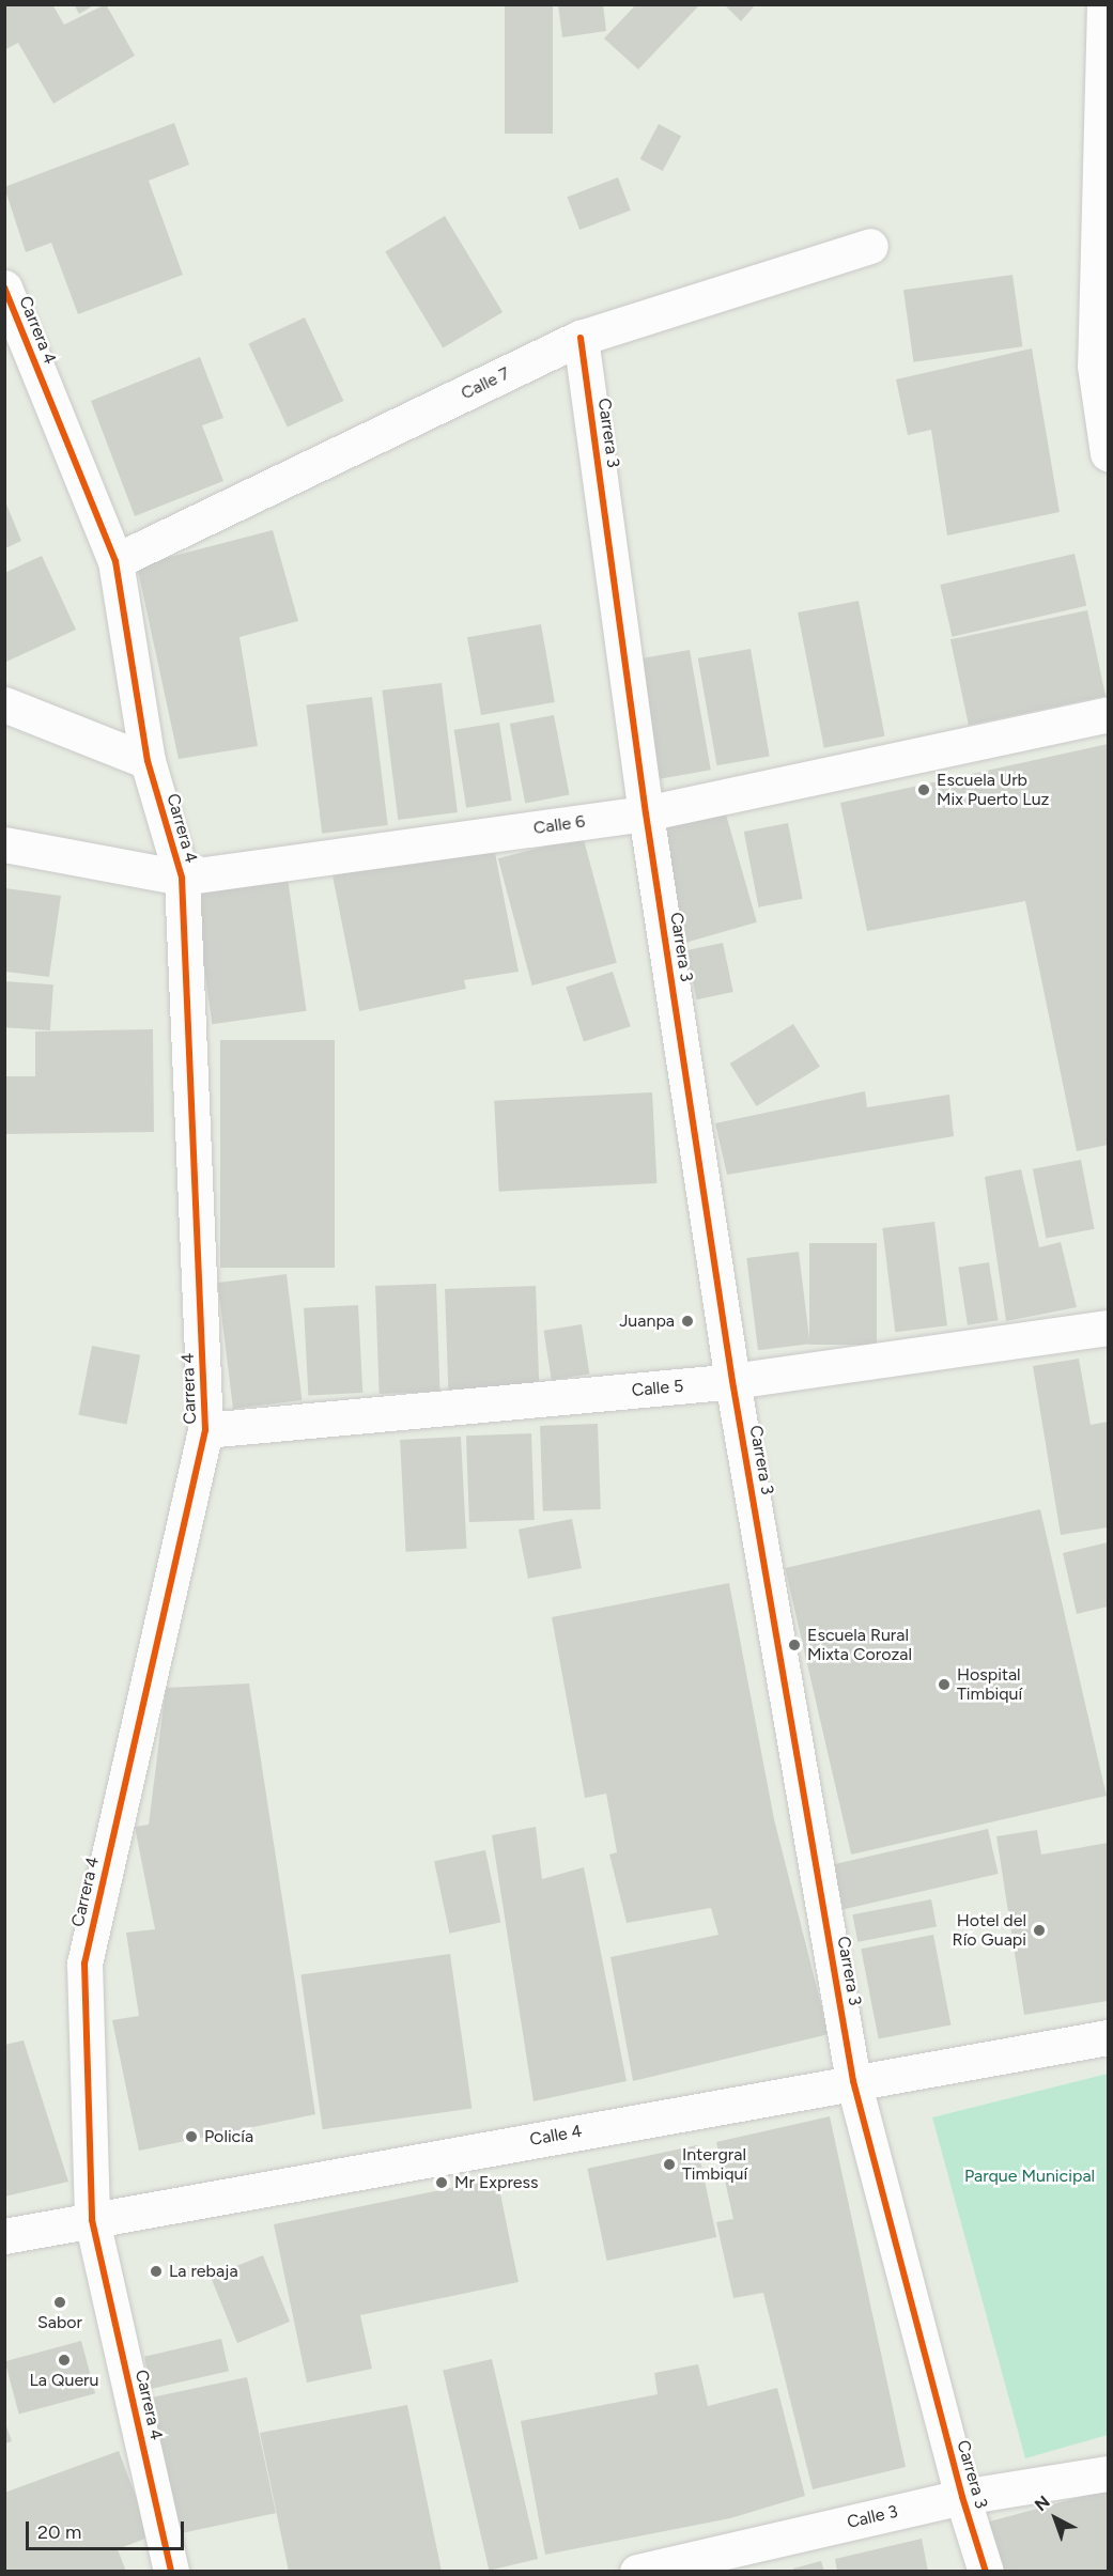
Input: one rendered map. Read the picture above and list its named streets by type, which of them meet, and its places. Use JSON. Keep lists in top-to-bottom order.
{
  "streets": {
    "street": [
      "Carrera 4",
      "Calle 7",
      "Carrera 3",
      "Calle 6",
      "Calle 5",
      "Calle 4",
      "Calle 3"
    ]
  },
  "crossings": [
    ["Carrera 4", "Calle 7"],
    ["Carrera 4", "Calle 6"],
    ["Carrera 4", "Calle 5"],
    ["Carrera 4", "Calle 4"],
    ["Calle 7", "Carrera 3"],
    ["Carrera 3", "Calle 6"],
    ["Carrera 3", "Calle 5"],
    ["Carrera 3", "Calle 4"],
    ["Carrera 3", "Calle 3"]
  ],
  "parks": ["Parque Municipal"],
  "places": [
    "Escuela Urb Mix Puerto Luz",
    "Juanpa",
    "Escuela Rural Mixta Corozal",
    "Hospital Timbiquí",
    "Hotel del Río Guapi",
    "Policía",
    "Intergral Timbiquí",
    "Mr Express",
    "La rebaja",
    "Sabor",
    "La Queru"
  ],
  "scale_bar": "20 m",
  "north": "top left"
}
